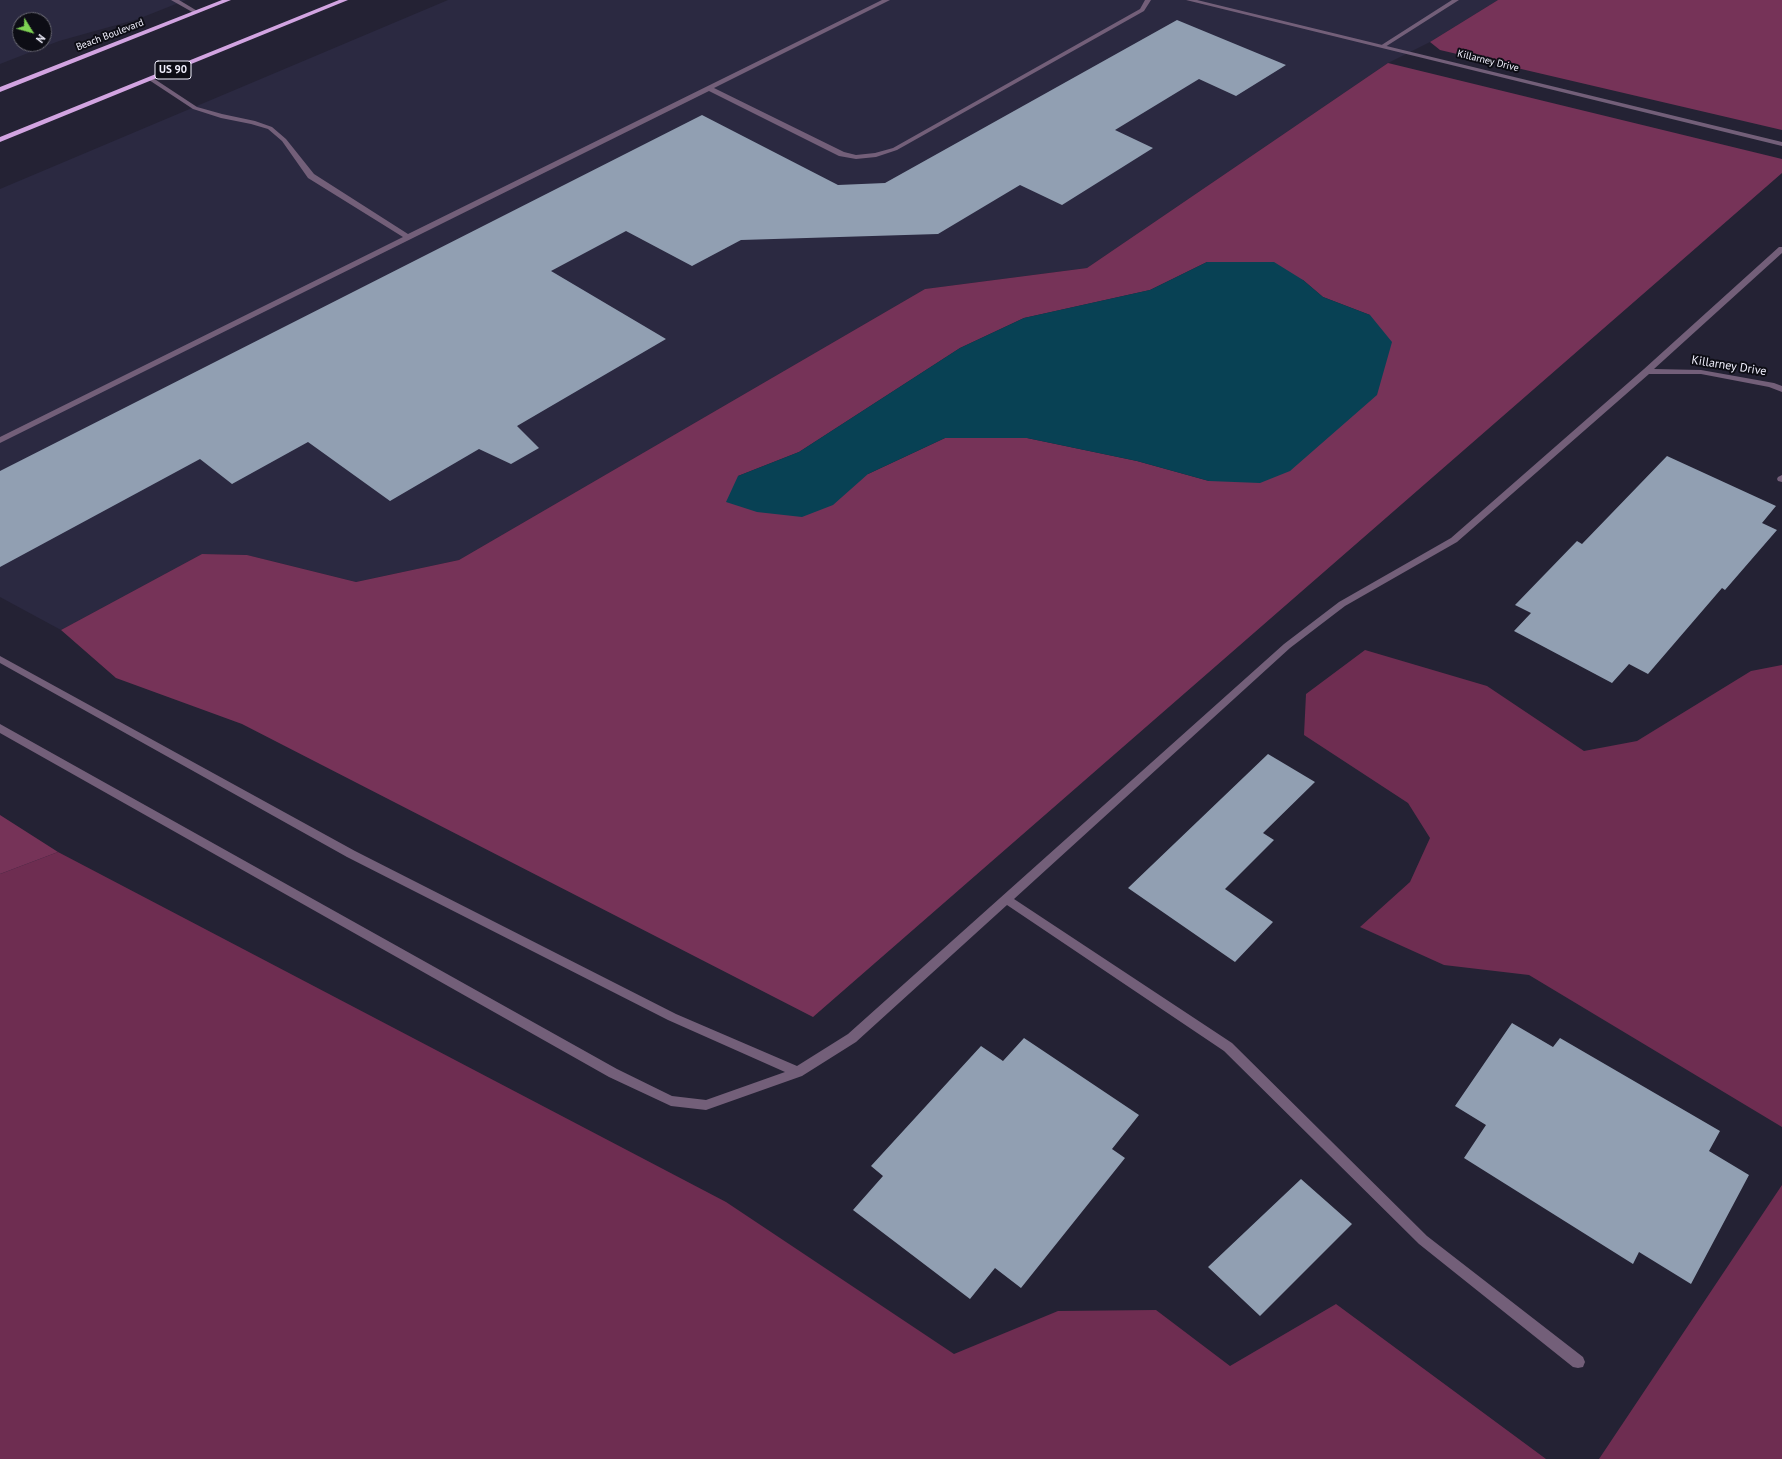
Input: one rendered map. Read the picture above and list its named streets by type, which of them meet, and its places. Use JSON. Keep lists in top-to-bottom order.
{
  "streets": {
    "highway": ["Beach Boulevard", "US 90"],
    "street": ["Killarney Drive"]
  },
  "north": "bottom right"
}
